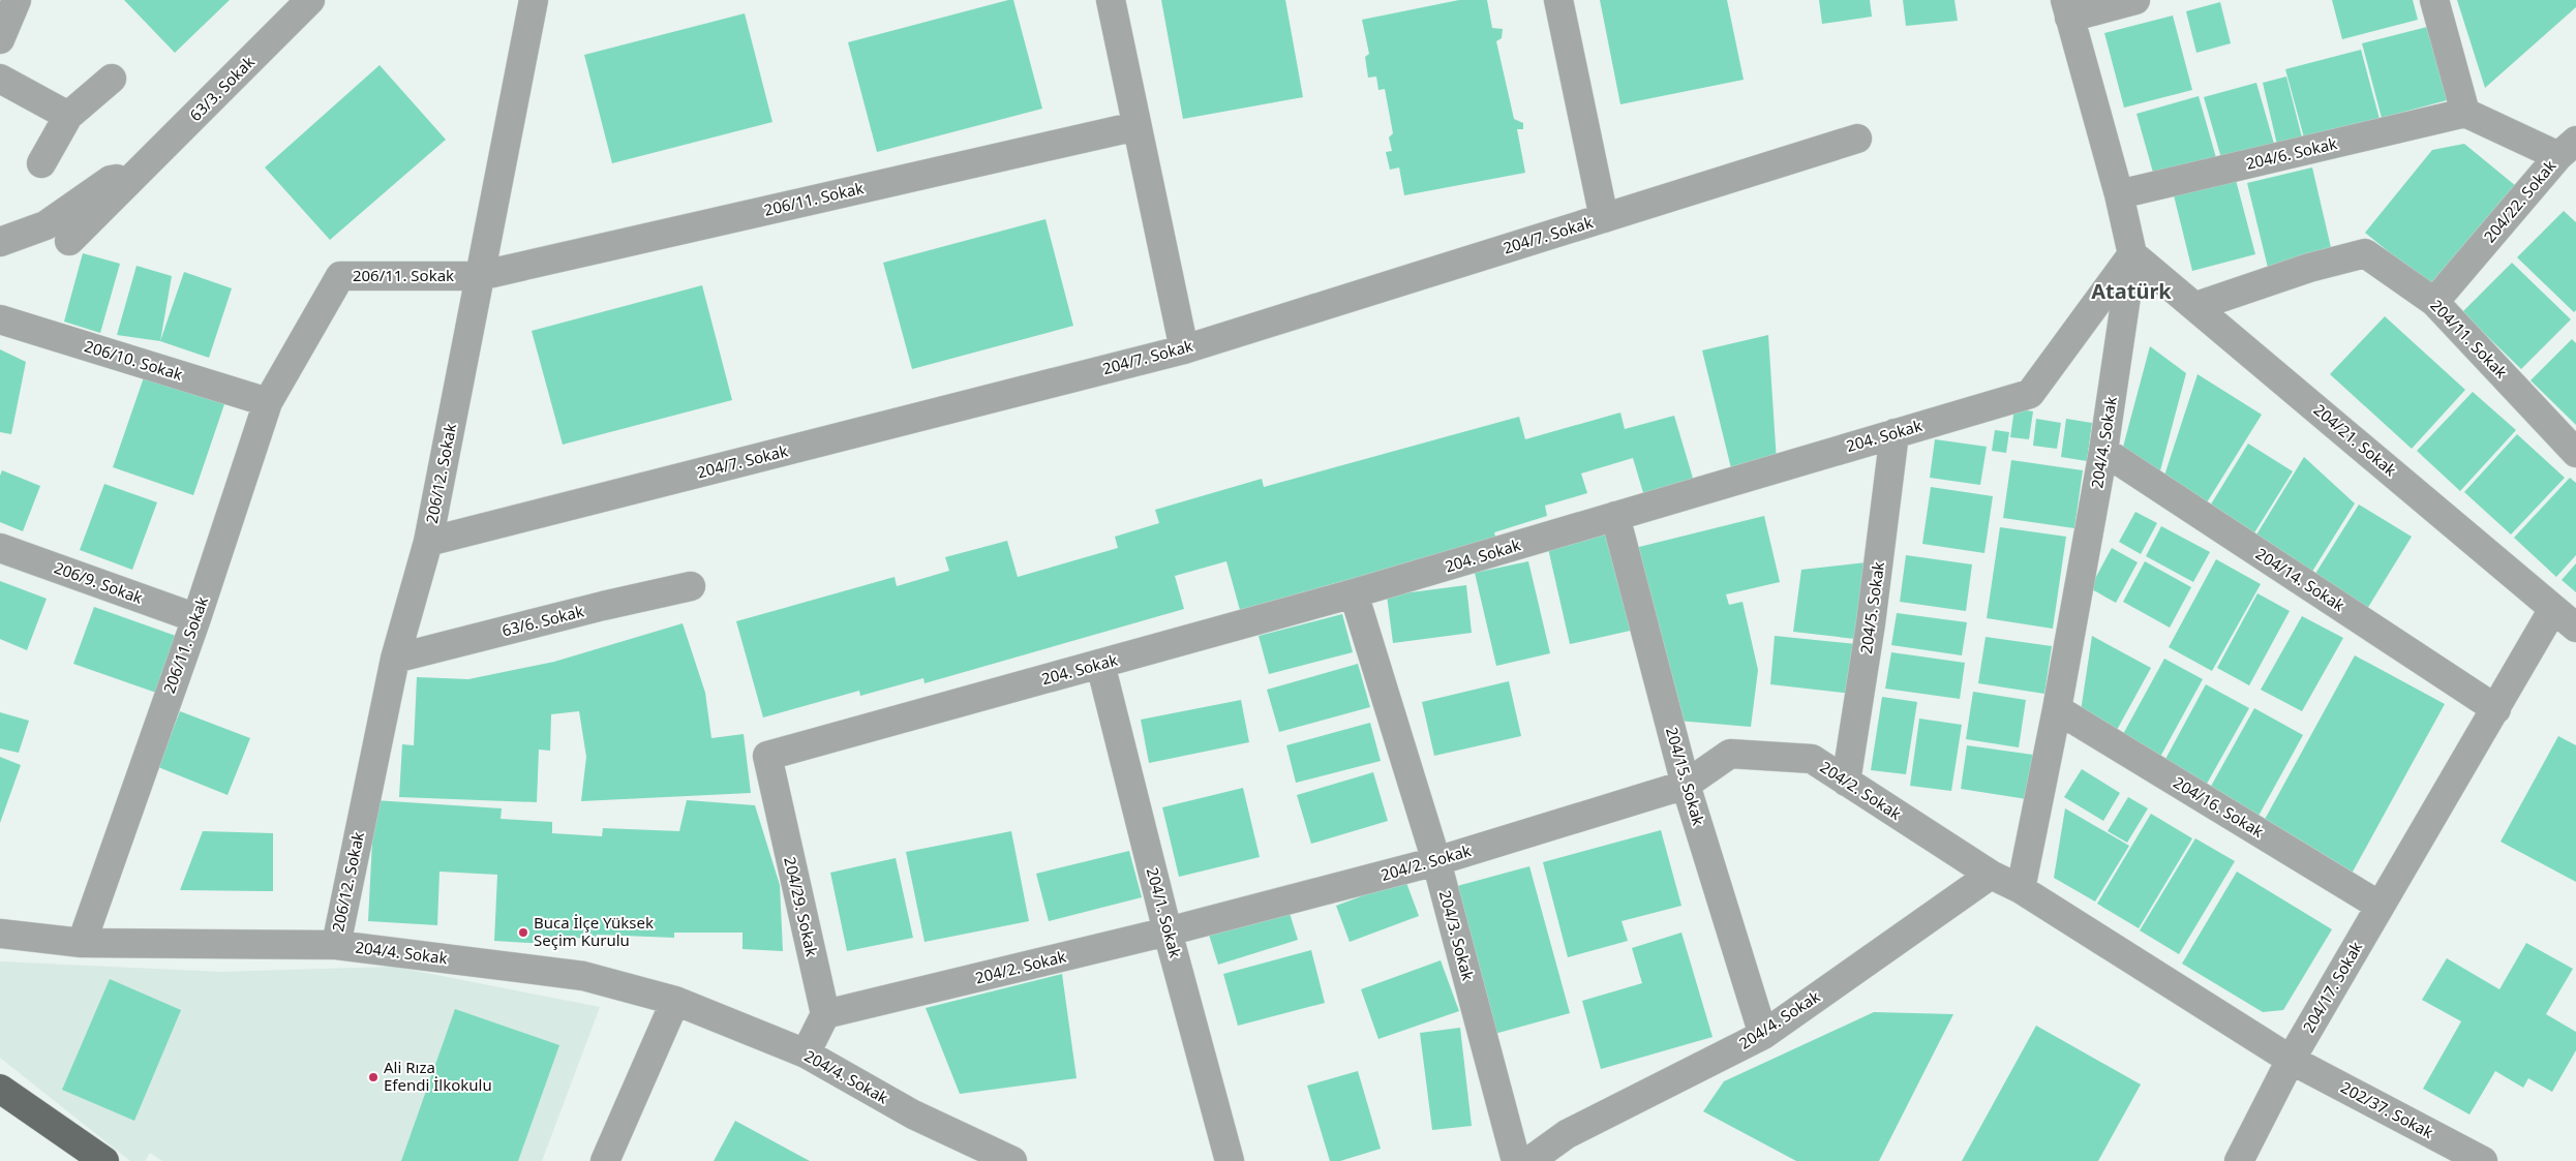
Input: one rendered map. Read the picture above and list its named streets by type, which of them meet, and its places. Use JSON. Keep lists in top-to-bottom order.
{
  "streets": {
    "street": [
      "63/3. Sokak",
      "204/6. Sokak",
      "206/11. Sokak",
      "204/22. Sokak",
      "204/7. Sokak",
      "204/11. Sokak",
      "206/10. Sokak",
      "204. Sokak",
      "204/21. Sokak",
      "204/4. Sokak",
      "206/12. Sokak",
      "204/14. Sokak",
      "206/9. Sokak",
      "204/5. Sokak",
      "63/6. Sokak",
      "204/15. Sokak",
      "204/2. Sokak",
      "204/16. Sokak",
      "204/29. Sokak",
      "204/1. Sokak",
      "204/3. Sokak",
      "204/17. Sokak",
      "202/37. Sokak"
    ]
  },
  "crossings": [
    ["204/6. Sokak", "204/22. Sokak"],
    ["204/6. Sokak", "204/4. Sokak"],
    ["206/11. Sokak", "206/10. Sokak"],
    ["206/11. Sokak", "204/4. Sokak"],
    ["206/11. Sokak", "206/12. Sokak"],
    ["206/11. Sokak", "206/9. Sokak"],
    ["204/22. Sokak", "204/11. Sokak"],
    ["204/7. Sokak", "206/12. Sokak"],
    ["204/11. Sokak", "204/21. Sokak"],
    ["204. Sokak", "204/21. Sokak"],
    ["204. Sokak", "204/4. Sokak"],
    ["204. Sokak", "204/5. Sokak"],
    ["204. Sokak", "204/15. Sokak"],
    ["204. Sokak", "204/29. Sokak"],
    ["204. Sokak", "204/1. Sokak"],
    ["204. Sokak", "204/3. Sokak"],
    ["204/21. Sokak", "204/4. Sokak"],
    ["204/21. Sokak", "204/17. Sokak"],
    ["204/4. Sokak", "206/12. Sokak"],
    ["204/4. Sokak", "204/14. Sokak"],
    ["204/4. Sokak", "204/15. Sokak"],
    ["204/4. Sokak", "204/2. Sokak"],
    ["204/4. Sokak", "204/16. Sokak"],
    ["206/12. Sokak", "63/6. Sokak"],
    ["204/14. Sokak", "204/17. Sokak"],
    ["204/5. Sokak", "204/2. Sokak"],
    ["204/15. Sokak", "204/2. Sokak"],
    ["204/2. Sokak", "204/29. Sokak"],
    ["204/2. Sokak", "204/1. Sokak"],
    ["204/2. Sokak", "204/3. Sokak"],
    ["204/16. Sokak", "204/17. Sokak"],
    ["204/17. Sokak", "202/37. Sokak"]
  ],
  "districts": ["Atatürk"],
  "places": ["Buca İlçe Yüksek Seçim Kurulu", "Ali Rıza Efendi İlkokulu"]
}
